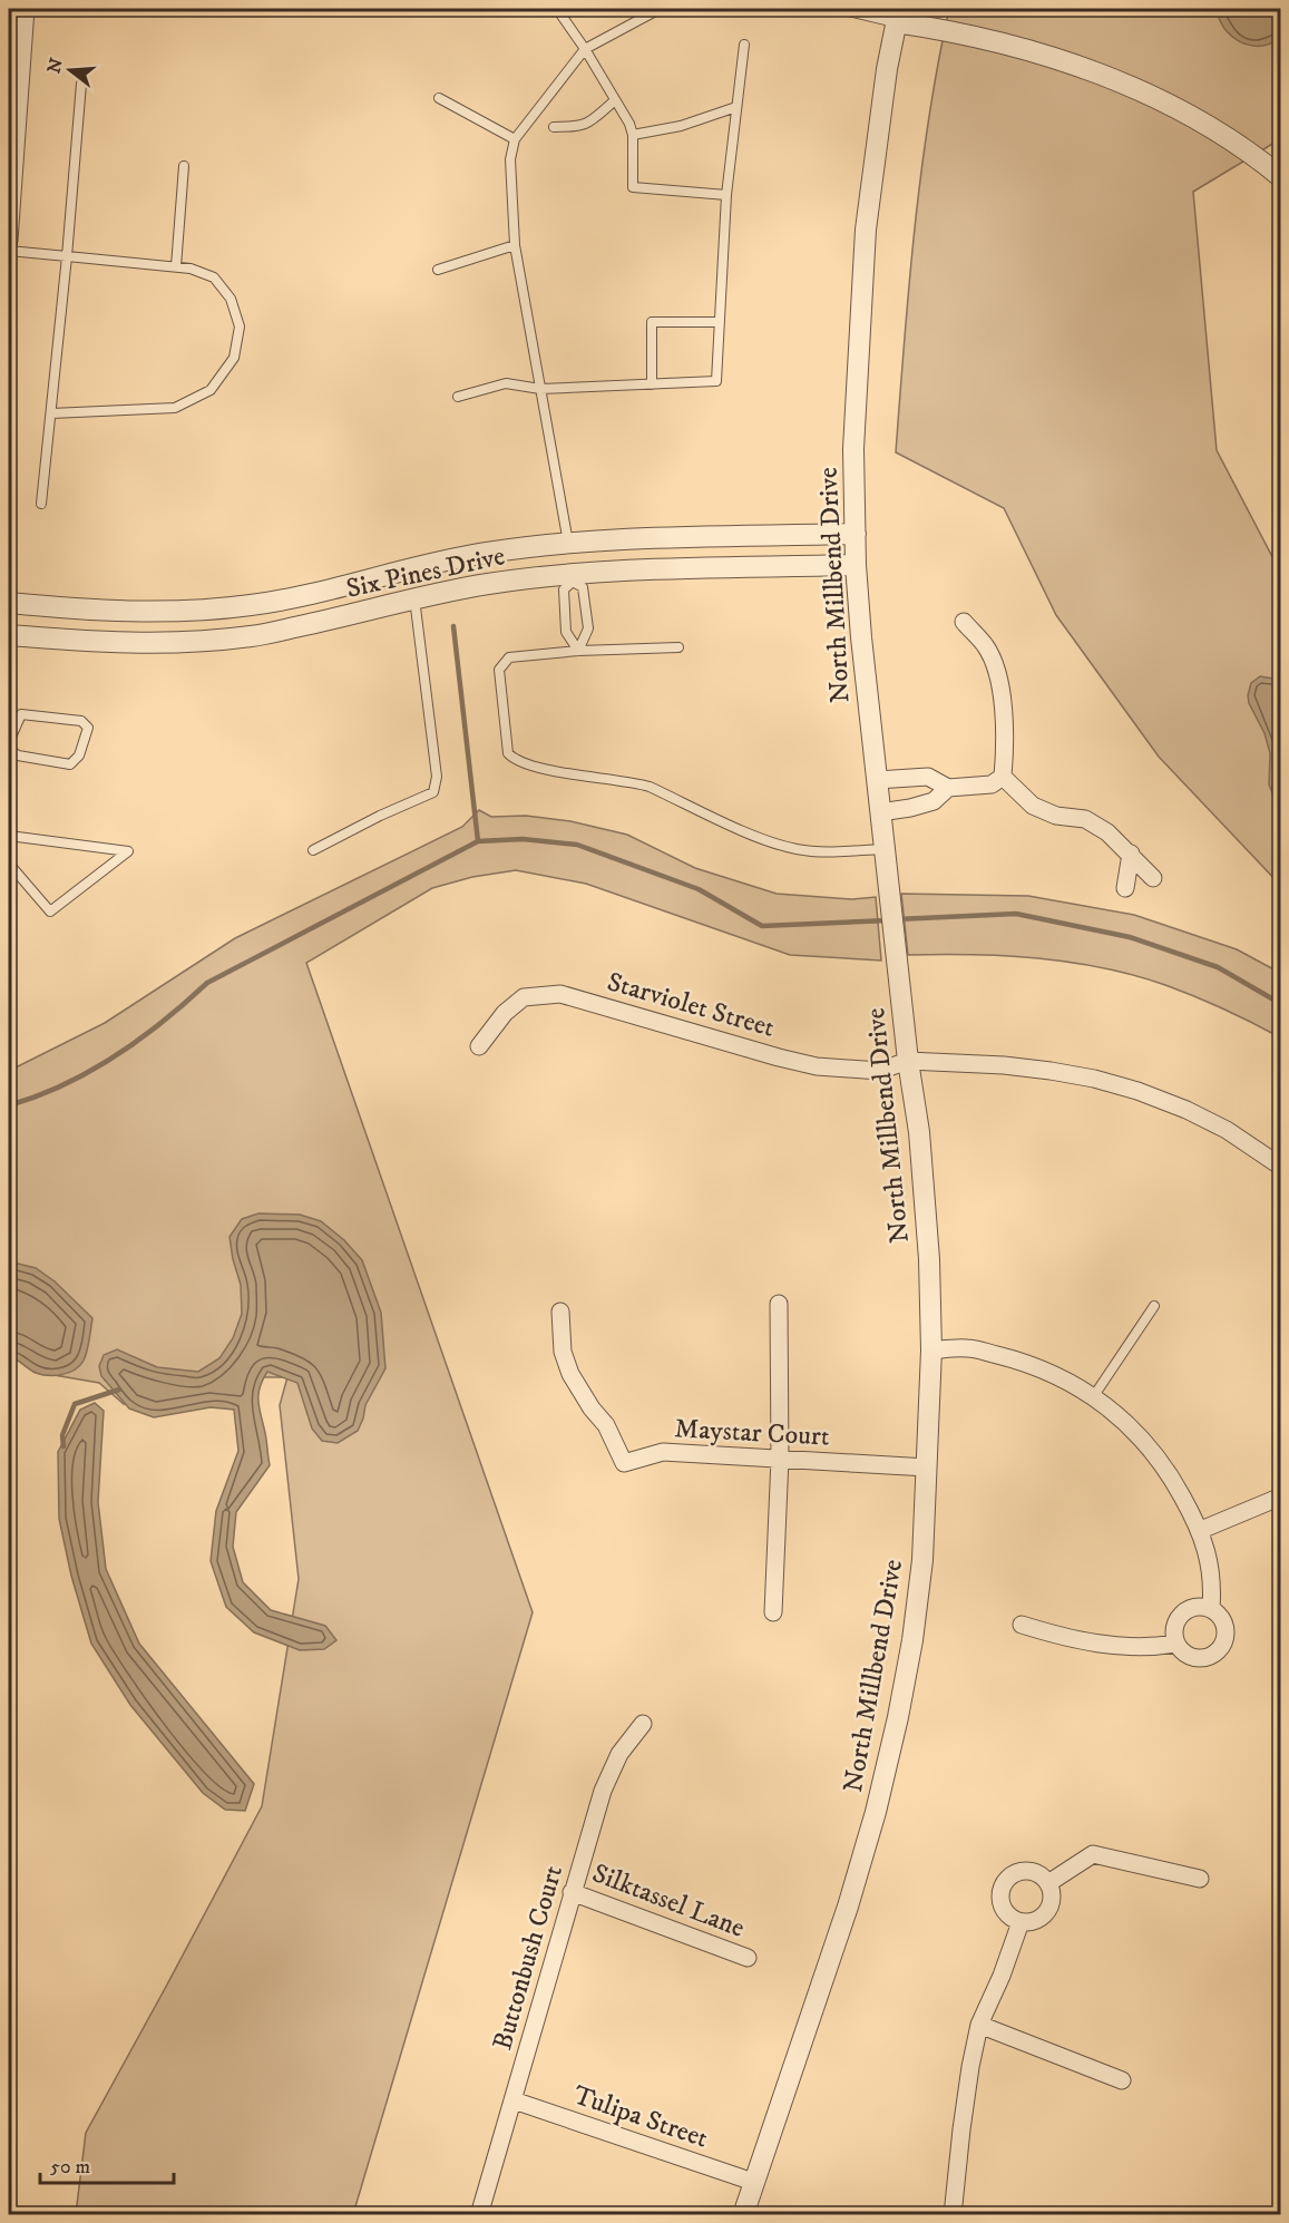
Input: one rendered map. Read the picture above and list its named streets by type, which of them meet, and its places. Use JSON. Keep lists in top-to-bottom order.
{
  "streets": {
    "street": [
      "Six Pines Drive",
      "North Millbend Drive",
      "Starviolet Street",
      "Maystar Court",
      "Silktassel Lane",
      "Buttonbush Court",
      "Tulipa Street"
    ]
  },
  "crossings": [
    ["Six Pines Drive", "North Millbend Drive"],
    ["North Millbend Drive", "Starviolet Street"],
    ["North Millbend Drive", "Maystar Court"],
    ["North Millbend Drive", "Tulipa Street"],
    ["Silktassel Lane", "Buttonbush Court"],
    ["Buttonbush Court", "Tulipa Street"]
  ],
  "scale_bar": "50 m",
  "north": "left"
}
